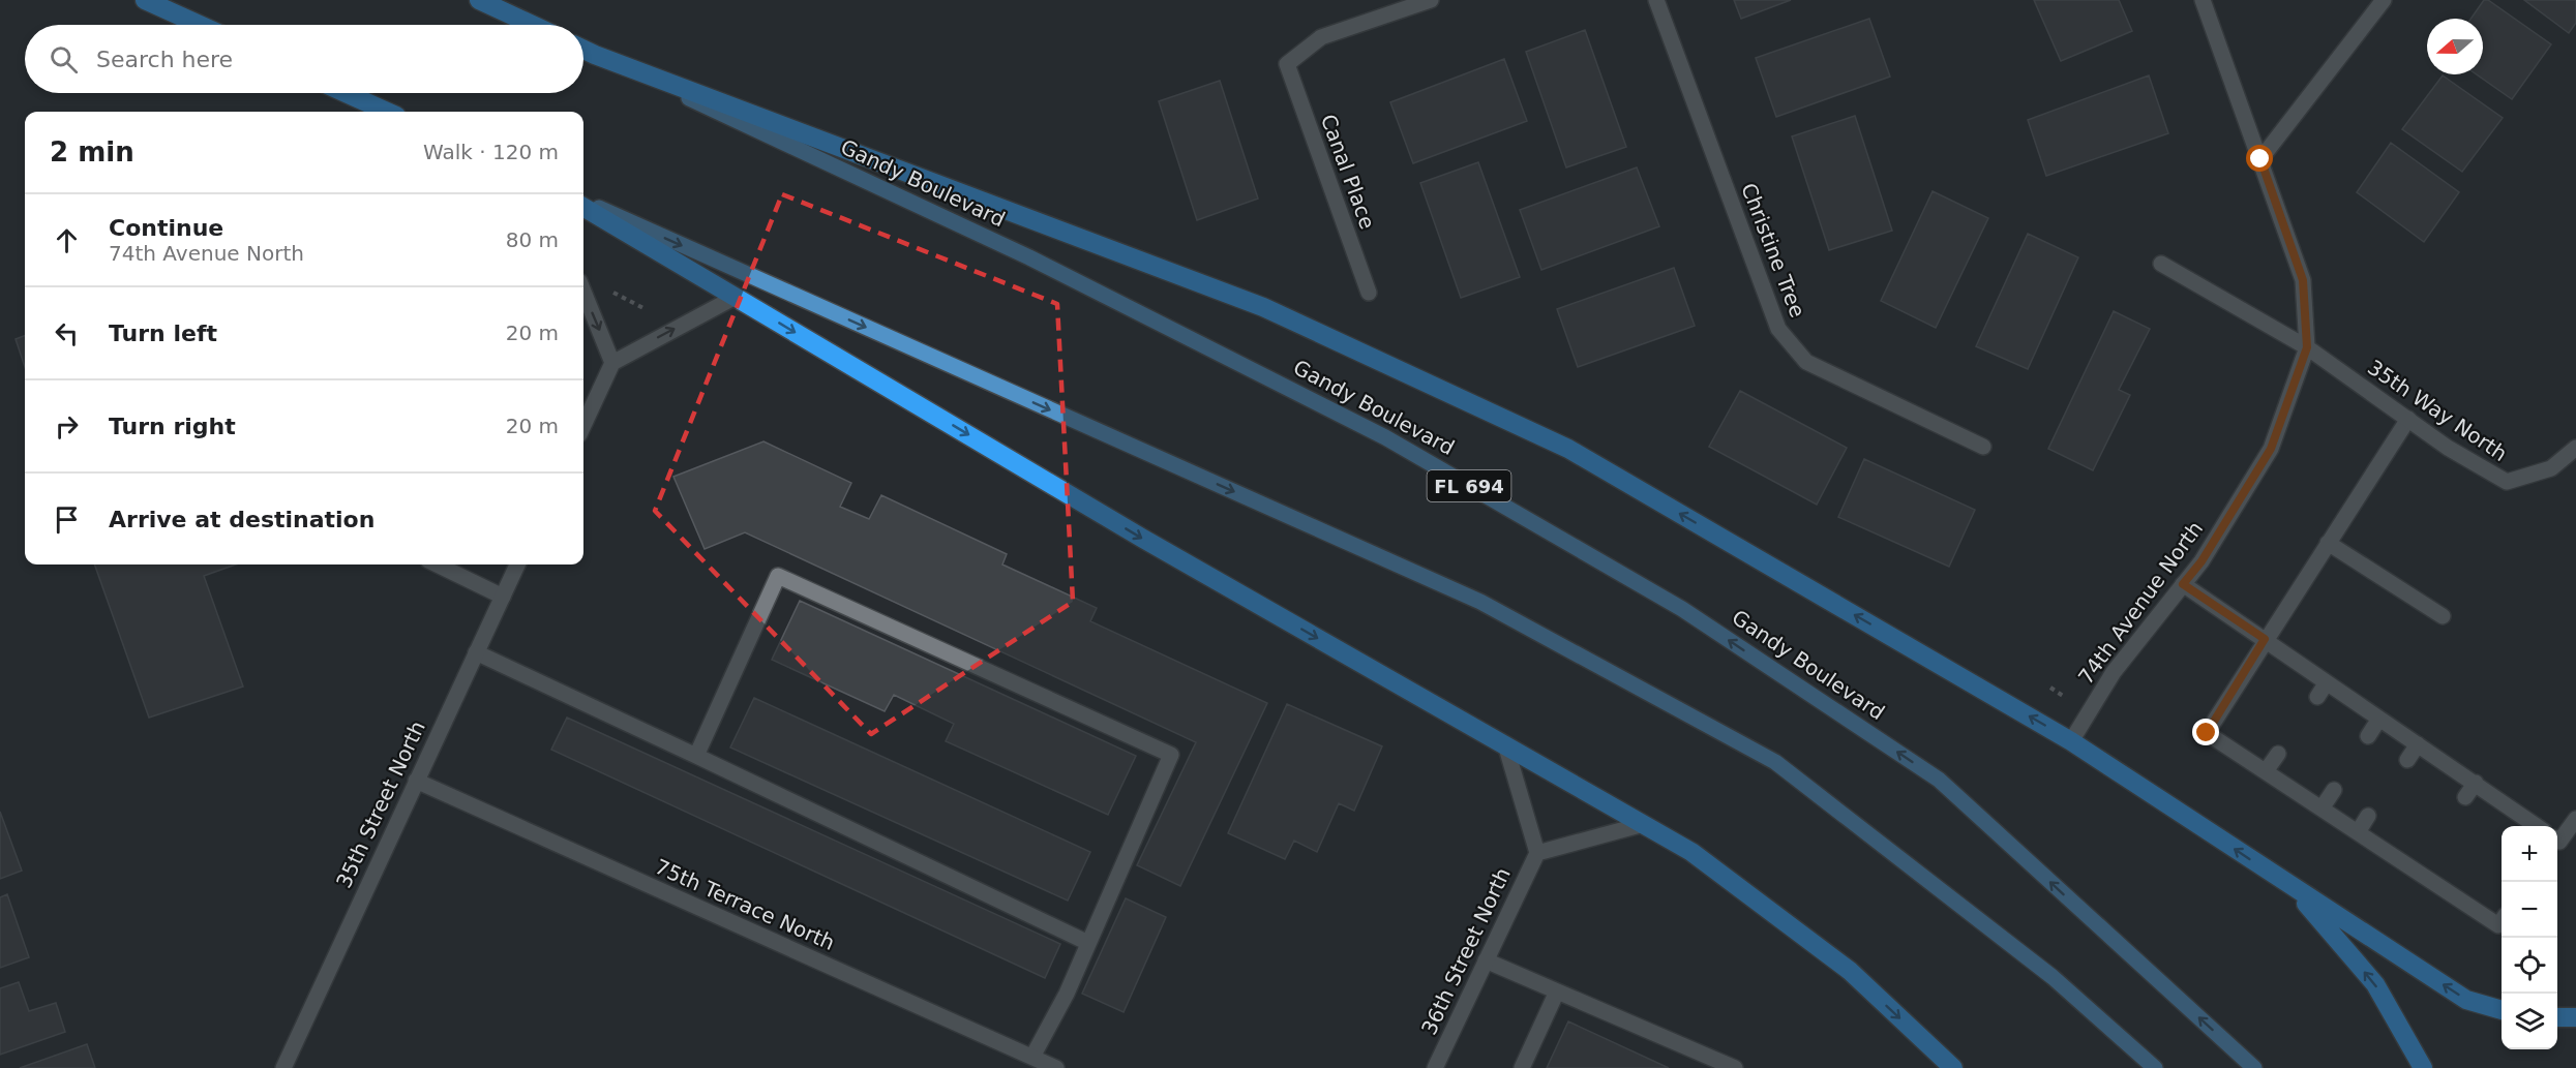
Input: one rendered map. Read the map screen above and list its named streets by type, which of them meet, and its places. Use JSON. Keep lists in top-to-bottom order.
{
  "streets": {
    "highway": ["Gandy Boulevard", "FL 694"],
    "street": [
      "Canal Place",
      "Christine Tree",
      "35th Way North",
      "74th Avenue North",
      "35th Street North",
      "75th Terrace North",
      "36th Street North"
    ]
  },
  "crossings": [
    ["35th Way North", "74th Avenue North"],
    ["35th Street North", "75th Terrace North"]
  ],
  "north": "left",
  "page": {
    "search": "Search here",
    "heading": ["2 min", "Walk · 120 m"],
    "list": [
      ["Continue", "74th Avenue North", "80 m"],
      ["Turn left", "20 m"],
      ["Turn right", "20 m"],
      "Arrive at destination"
    ],
    "map_buttons": ["+", "−"]
  }
}
